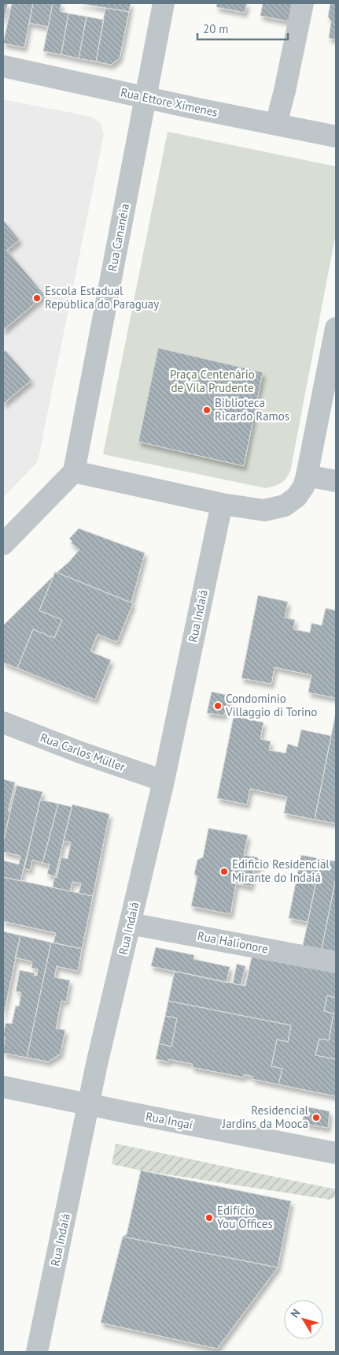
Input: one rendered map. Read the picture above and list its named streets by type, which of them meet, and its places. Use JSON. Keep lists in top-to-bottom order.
{
  "streets": {
    "street": [
      "Rua Ettore Ximenes",
      "Rua Cananéia",
      "Rua Indaiá",
      "Rua Carlos Müller",
      "Rua Halionore",
      "Rua Ingaí"
    ]
  },
  "crossings": [
    ["Rua Ettore Ximenes", "Rua Cananéia"],
    ["Rua Indaiá", "Rua Carlos Müller"],
    ["Rua Indaiá", "Rua Halionore"],
    ["Rua Indaiá", "Rua Ingaí"]
  ],
  "parks": ["Praça Centenário de Vila Prudente"],
  "places": [
    "Escola Estadual República do Paraguay",
    "Biblioteca Ricardo Ramos",
    "Condominio Villaggio di Torino",
    "Edificio Residencial Mirante do Indaiá",
    "Residencial Jardins da Mooca",
    "Edifício You Offices"
  ],
  "scale_bar": "20 m",
  "north": "top left"
}
